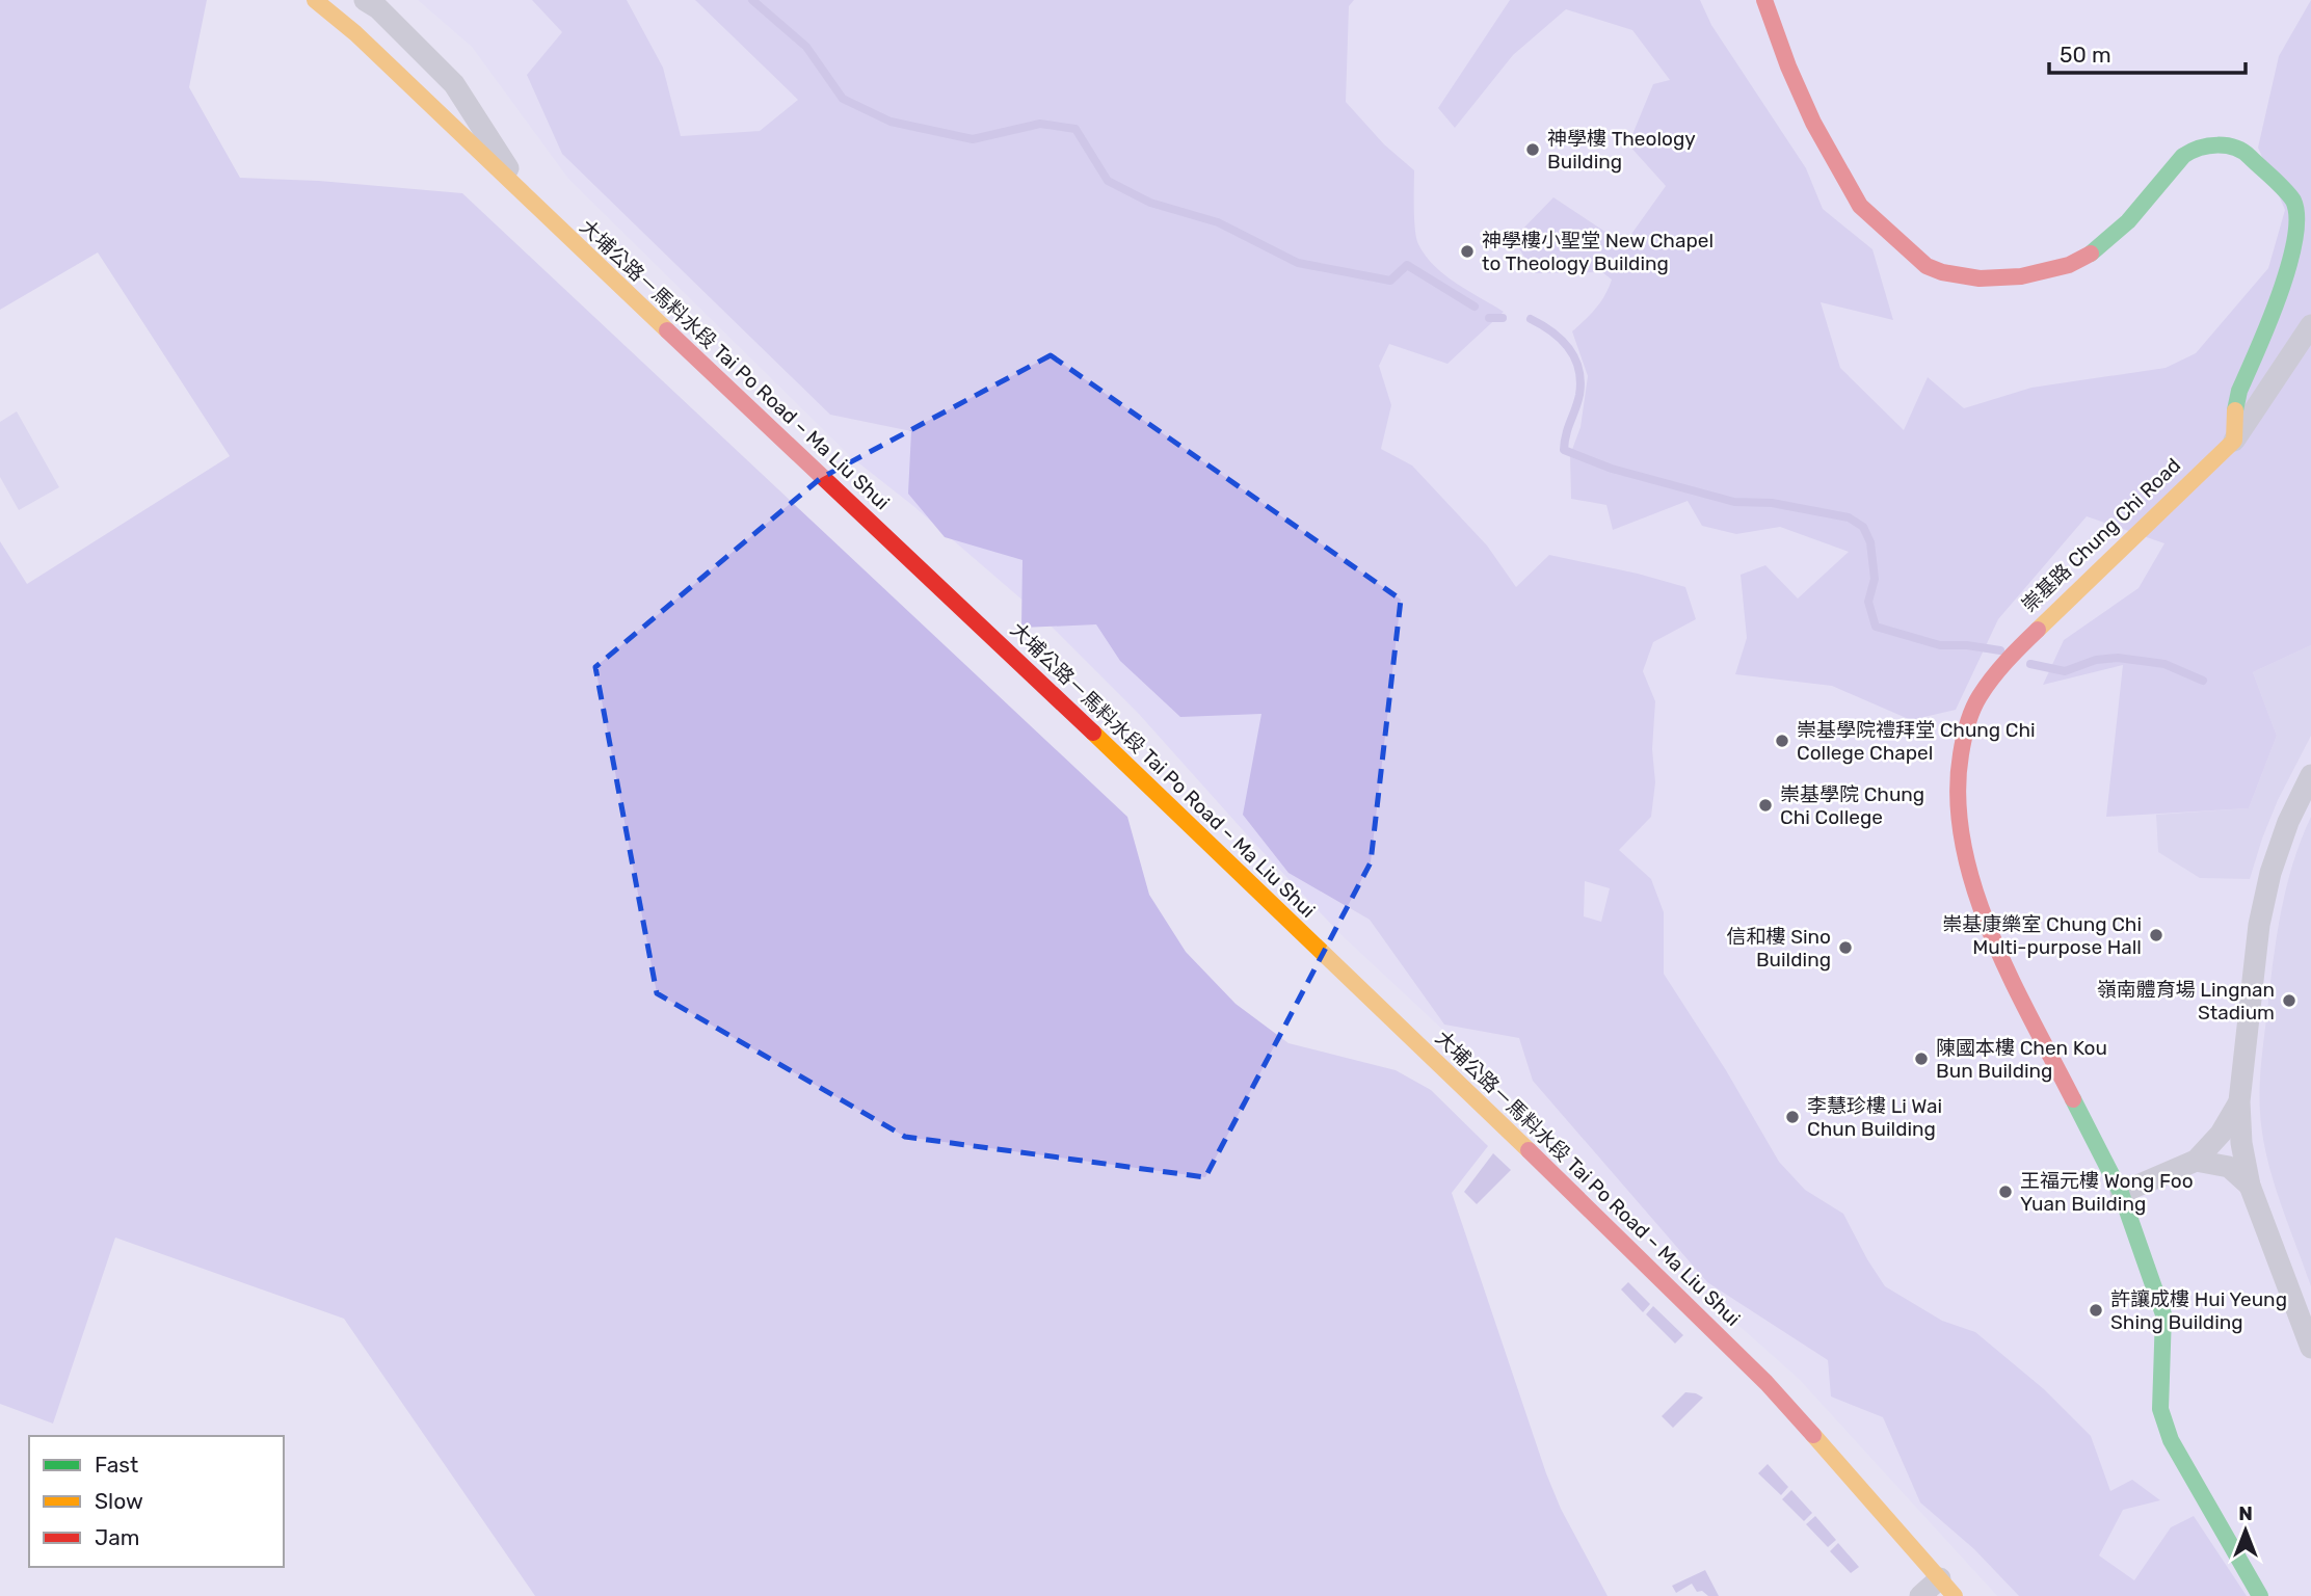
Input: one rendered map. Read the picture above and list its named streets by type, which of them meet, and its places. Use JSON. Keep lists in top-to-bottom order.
{
  "streets": {
    "street": ["大埔公路－馬料水段 Tai Po Road – Ma Liu Shui", "崇基路 Chung Chi Road"]
  },
  "places": [
    "神學樓 Theology Building",
    "神學樓小聖堂 New Chapel to Theology Building",
    "崇基學院禮拜堂 Chung Chi College Chapel",
    "崇基學院 Chung Chi College",
    "崇基康樂室 Chung Chi Multi-purpose Hall",
    "信和樓 Sino Building",
    "嶺南體育場 Lingnan Stadium",
    "陳國本樓 Chen Kou Bun Building",
    "李慧珍樓 Li Wai Chun Building",
    "王福元樓 Wong Foo Yuan Building",
    "許讓成樓 Hui Yeung Shing Building"
  ],
  "legend": ["Fast", "Slow", "Jam"],
  "scale_bar": "50 m",
  "north": "top"
}
